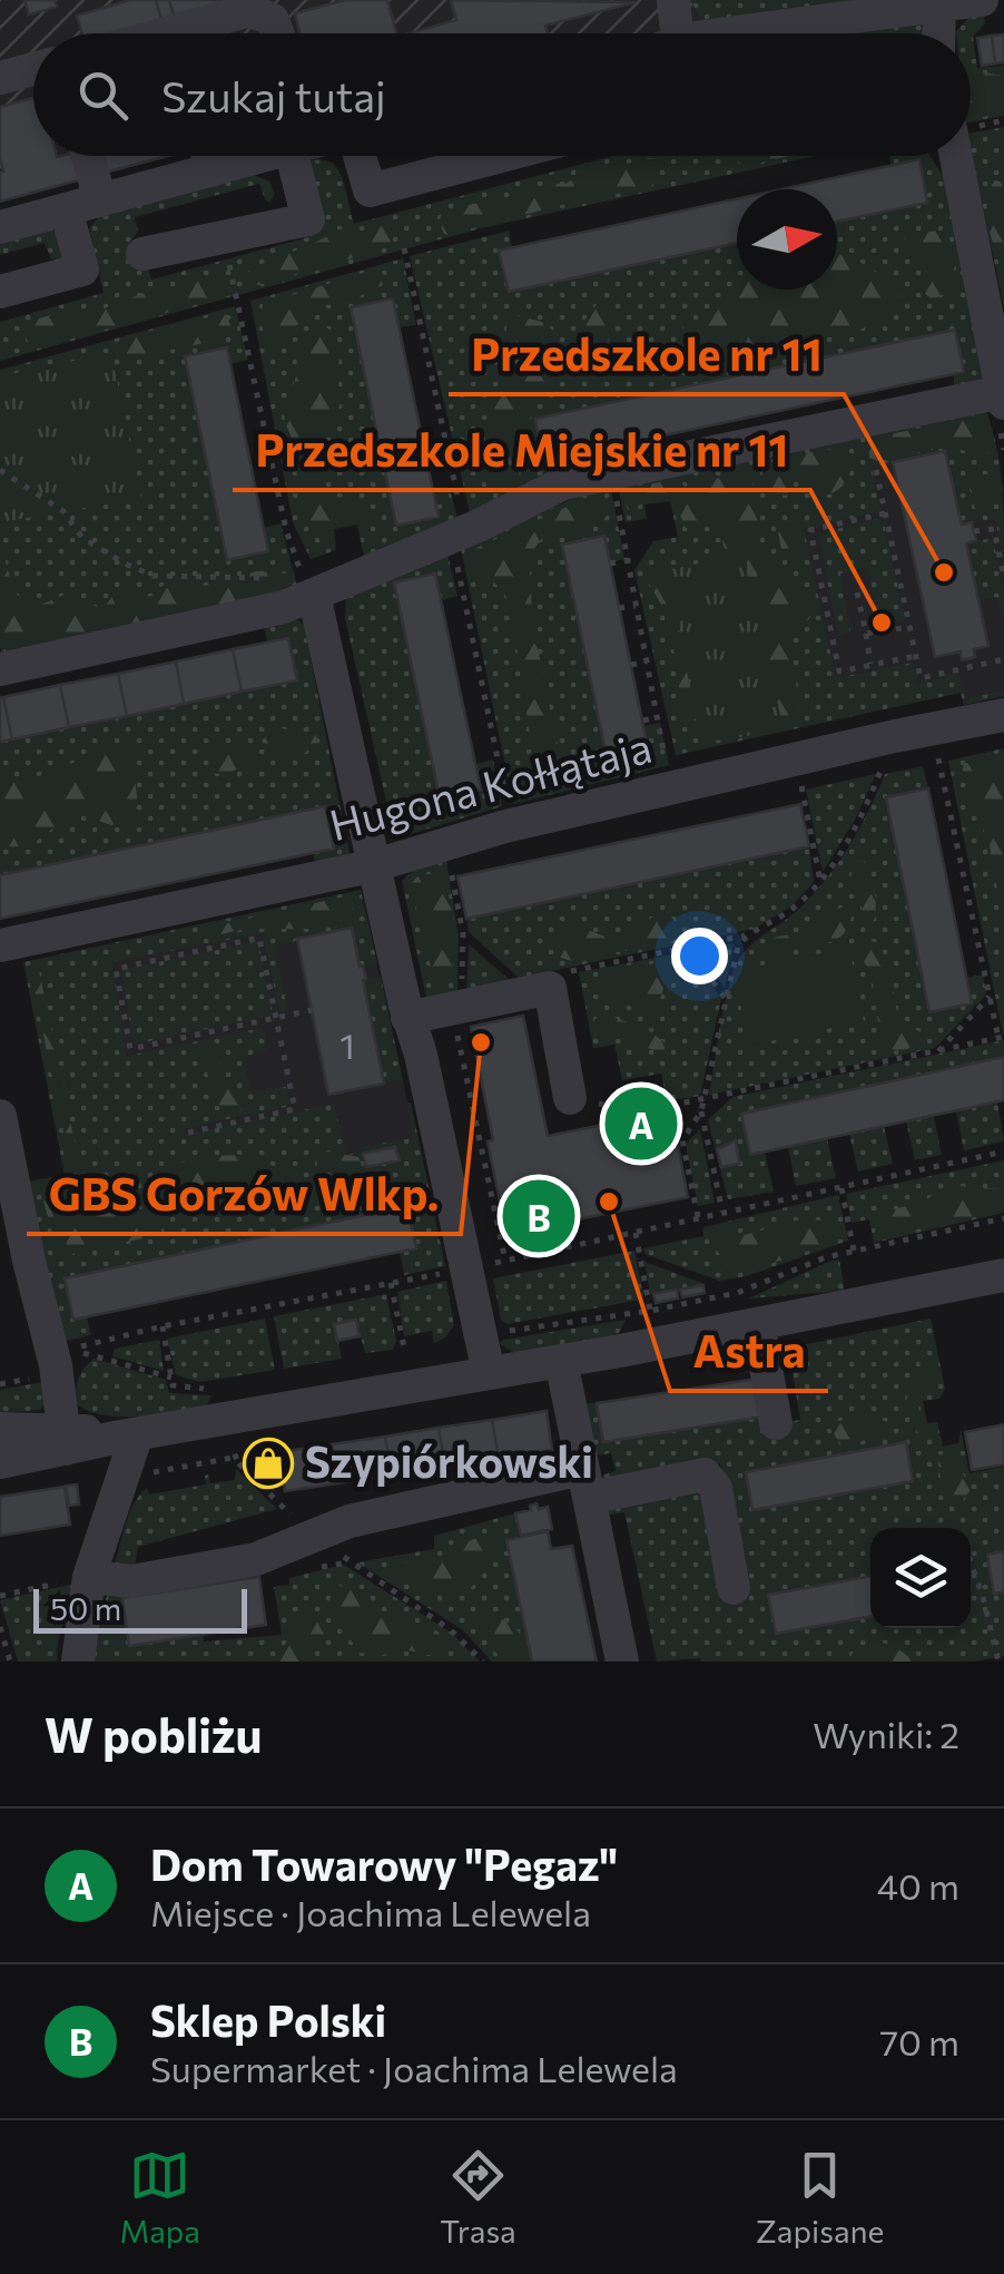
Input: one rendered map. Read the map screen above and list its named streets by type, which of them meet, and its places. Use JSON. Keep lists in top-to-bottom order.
{
  "streets": {
    "street": ["Hugona Kołłątaja"]
  },
  "places": {
    "other": [
      "Przedszkole nr 11",
      "Przedszkole Miejskie nr 11",
      "GBS Gorzów Wlkp.",
      "Astra"
    ],
    "shop": ["Szypiórkowski"]
  },
  "house_numbers": ["1"],
  "scale_bar": "50 m",
  "north": "right",
  "page": {
    "search": "Szukaj tutaj",
    "pins": ["A", "B"],
    "scale": "50 m",
    "heading": ["W pobliżu", "Wyniki: 2"],
    "list": [
      {
        "mark": "A",
        "name": "Dom Towarowy \"Pegaz\"",
        "note": "Miejsce · Joachima Lelewela",
        "value": "40 m"
      },
      {
        "mark": "B",
        "name": "Sklep Polski",
        "note": "Supermarket · Joachima Lelewela",
        "value": "70 m"
      }
    ],
    "nav": ["Mapa", "Trasa", "Zapisane"]
  }
}
